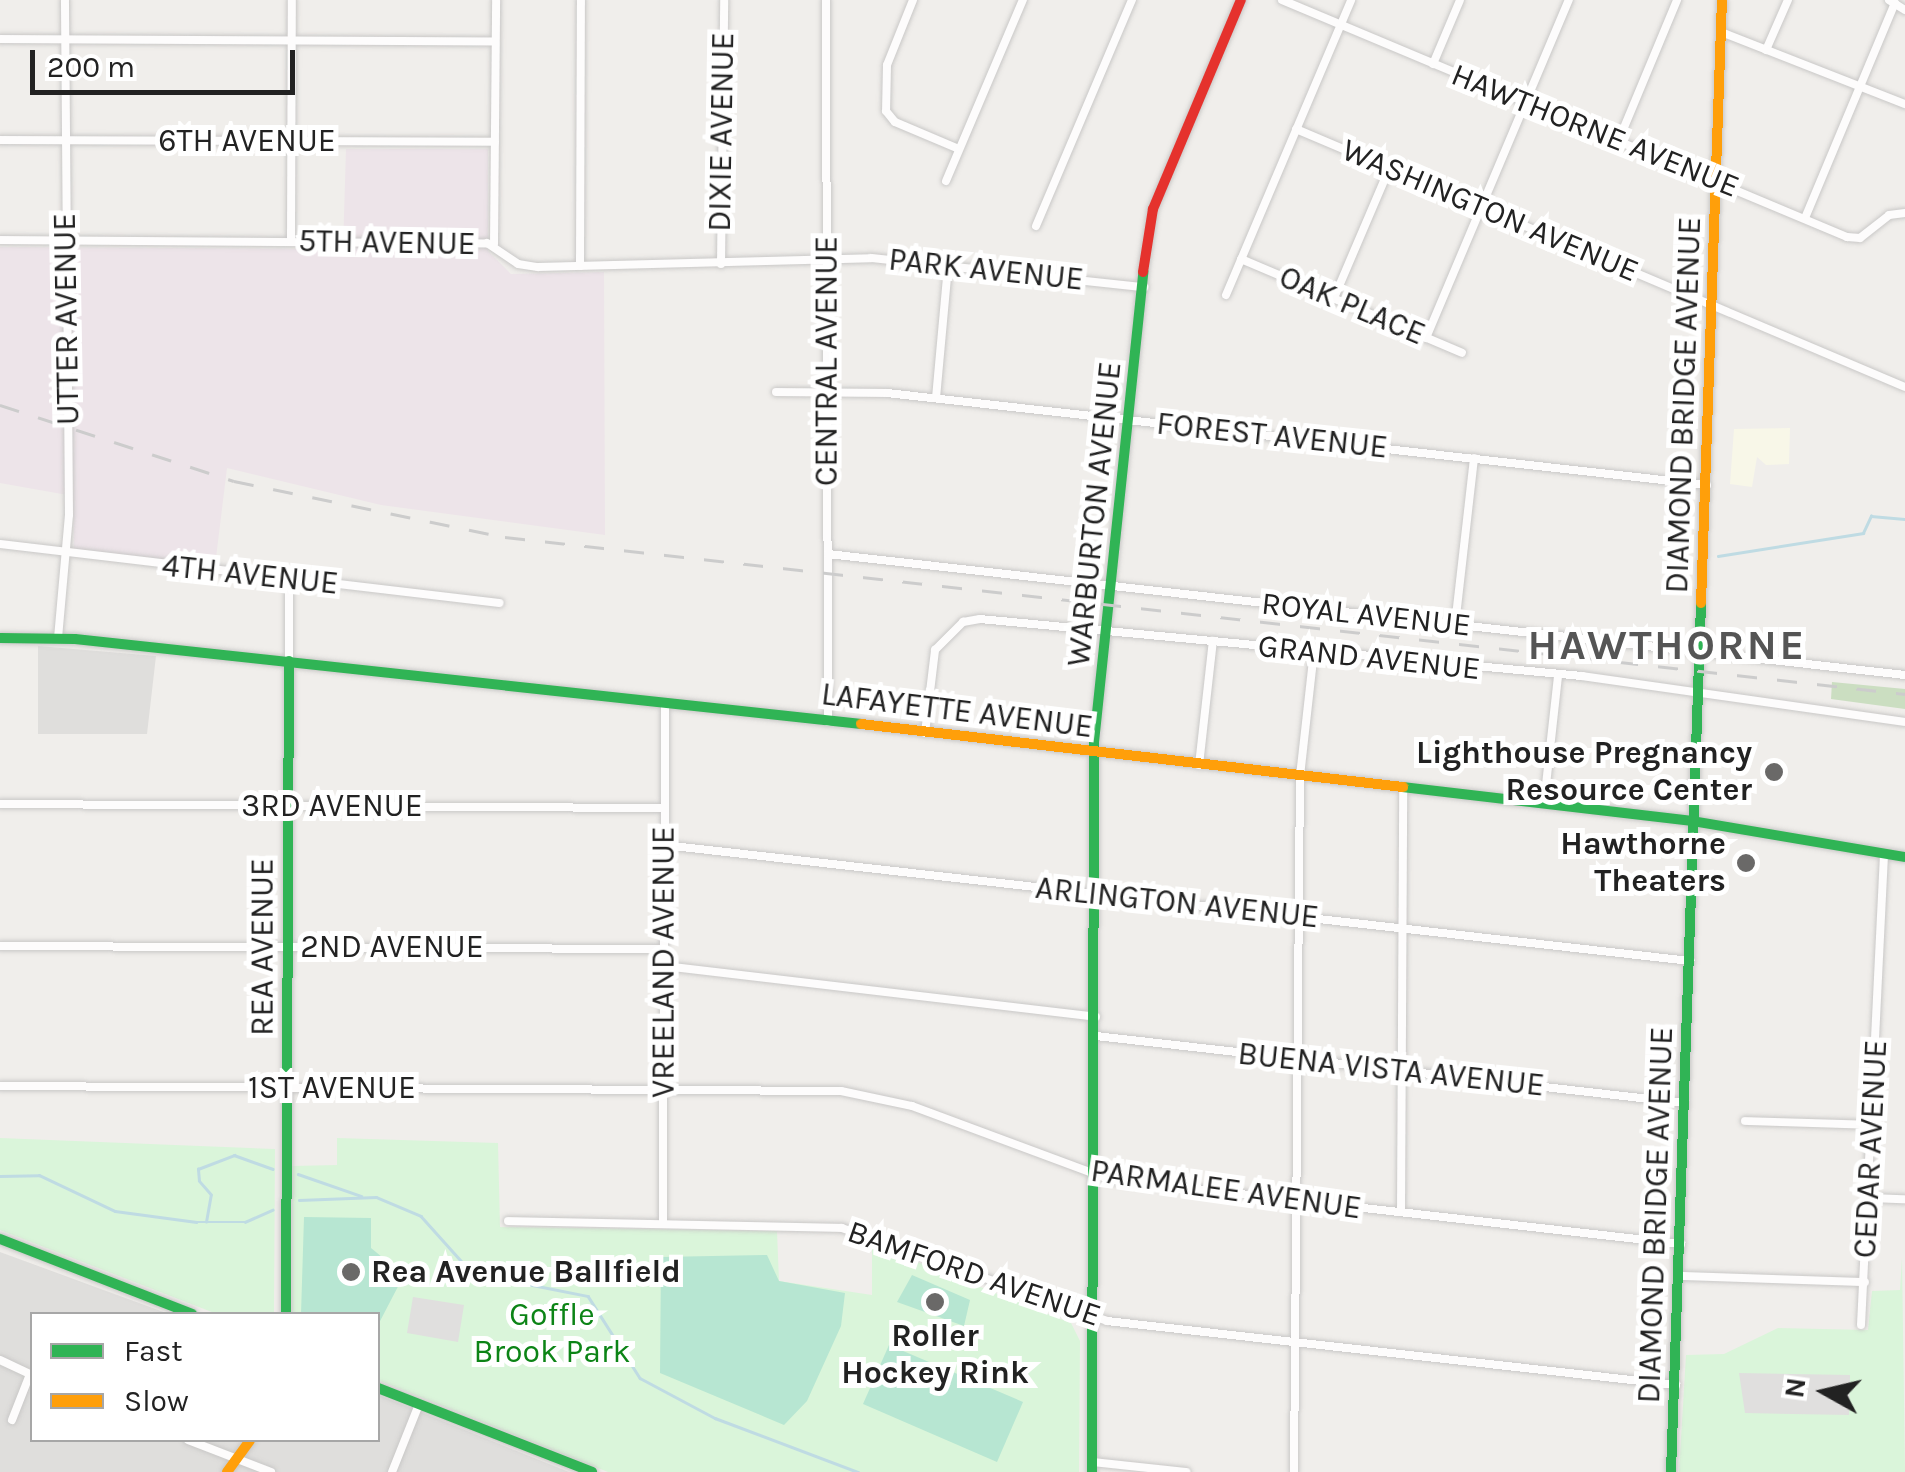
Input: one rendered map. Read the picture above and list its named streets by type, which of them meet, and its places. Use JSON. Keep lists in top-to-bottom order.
{
  "streets": {
    "street": [
      "HAWTHORNE AVENUE",
      "DIXIE AVENUE",
      "6TH AVENUE",
      "WASHINGTON AVENUE",
      "5TH AVENUE",
      "PARK AVENUE",
      "OAK PLACE",
      "UTTER AVENUE",
      "CENTRAL AVENUE",
      "DIAMOND BRIDGE AVENUE",
      "FOREST AVENUE",
      "WARBURTON AVENUE",
      "4TH AVENUE",
      "ROYAL AVENUE",
      "GRAND AVENUE",
      "LAFAYETTE AVENUE",
      "3RD AVENUE",
      "ARLINGTON AVENUE",
      "REA AVENUE",
      "2ND AVENUE",
      "VREELAND AVENUE",
      "BUENA VISTA AVENUE",
      "1ST AVENUE",
      "CEDAR AVENUE",
      "PARMALEE AVENUE",
      "BAMFORD AVENUE"
    ]
  },
  "crossings": [
    ["HAWTHORNE AVENUE", "DIAMOND BRIDGE AVENUE"],
    ["DIXIE AVENUE", "5TH AVENUE"],
    ["6TH AVENUE", "UTTER AVENUE"],
    ["WASHINGTON AVENUE", "DIAMOND BRIDGE AVENUE"],
    ["5TH AVENUE", "PARK AVENUE"],
    ["5TH AVENUE", "UTTER AVENUE"],
    ["5TH AVENUE", "CENTRAL AVENUE"],
    ["PARK AVENUE", "CENTRAL AVENUE"],
    ["PARK AVENUE", "WARBURTON AVENUE"],
    ["UTTER AVENUE", "4TH AVENUE"],
    ["UTTER AVENUE", "LAFAYETTE AVENUE"],
    ["CENTRAL AVENUE", "FOREST AVENUE"],
    ["CENTRAL AVENUE", "ROYAL AVENUE"],
    ["CENTRAL AVENUE", "LAFAYETTE AVENUE"],
    ["DIAMOND BRIDGE AVENUE", "FOREST AVENUE"],
    ["DIAMOND BRIDGE AVENUE", "ROYAL AVENUE"],
    ["DIAMOND BRIDGE AVENUE", "GRAND AVENUE"],
    ["DIAMOND BRIDGE AVENUE", "LAFAYETTE AVENUE"],
    ["DIAMOND BRIDGE AVENUE", "ARLINGTON AVENUE"],
    ["DIAMOND BRIDGE AVENUE", "BUENA VISTA AVENUE"],
    ["DIAMOND BRIDGE AVENUE", "PARMALEE AVENUE"],
    ["DIAMOND BRIDGE AVENUE", "BAMFORD AVENUE"],
    ["FOREST AVENUE", "WARBURTON AVENUE"],
    ["WARBURTON AVENUE", "ROYAL AVENUE"],
    ["WARBURTON AVENUE", "GRAND AVENUE"],
    ["WARBURTON AVENUE", "LAFAYETTE AVENUE"],
    ["WARBURTON AVENUE", "ARLINGTON AVENUE"],
    ["WARBURTON AVENUE", "BUENA VISTA AVENUE"],
    ["WARBURTON AVENUE", "PARMALEE AVENUE"],
    ["WARBURTON AVENUE", "BAMFORD AVENUE"],
    ["4TH AVENUE", "REA AVENUE"],
    ["GRAND AVENUE", "LAFAYETTE AVENUE"],
    ["LAFAYETTE AVENUE", "REA AVENUE"],
    ["LAFAYETTE AVENUE", "VREELAND AVENUE"],
    ["LAFAYETTE AVENUE", "CEDAR AVENUE"],
    ["3RD AVENUE", "REA AVENUE"],
    ["3RD AVENUE", "VREELAND AVENUE"],
    ["ARLINGTON AVENUE", "VREELAND AVENUE"],
    ["REA AVENUE", "2ND AVENUE"],
    ["REA AVENUE", "1ST AVENUE"],
    ["2ND AVENUE", "VREELAND AVENUE"],
    ["VREELAND AVENUE", "1ST AVENUE"],
    ["VREELAND AVENUE", "PARMALEE AVENUE"],
    ["VREELAND AVENUE", "BAMFORD AVENUE"],
    ["1ST AVENUE", "PARMALEE AVENUE"]
  ],
  "districts": ["HAWTHORNE"],
  "parks": ["Goffle Brook Park"],
  "places": [
    "Lighthouse Pregnancy Resource Center",
    "Hawthorne Theaters",
    "Rea Avenue Ballfield",
    "Roller Hockey Rink"
  ],
  "legend": ["Fast", "Slow"],
  "scale_bar": "200 m",
  "north": "left"
}
